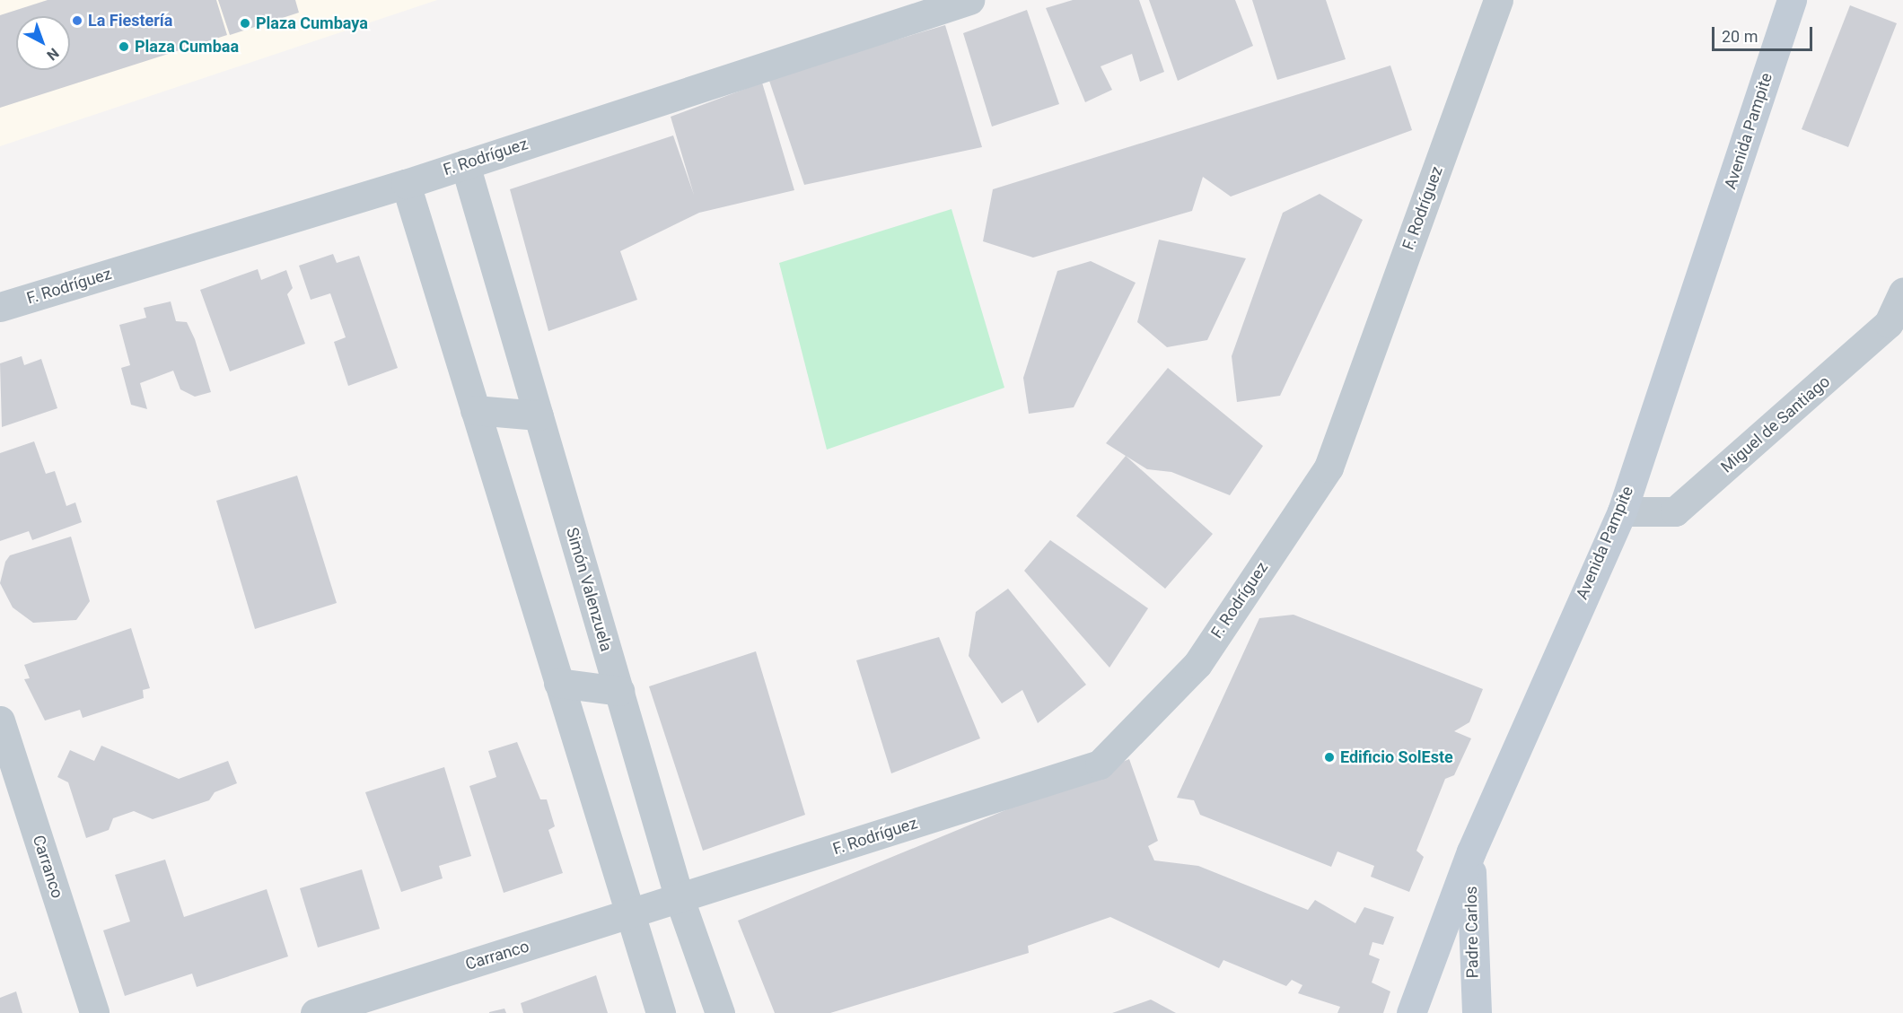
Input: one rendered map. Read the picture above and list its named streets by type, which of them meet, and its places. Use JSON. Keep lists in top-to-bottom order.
{
  "streets": {
    "street": [
      "Avenida Pampite",
      "F. Rodríguez",
      "Miguel de Santiago",
      "Simón Valenzuela",
      "Carranco",
      "Padre Carlos"
    ]
  },
  "crossings": [
    ["Avenida Pampite", "Miguel de Santiago"],
    ["Avenida Pampite", "Padre Carlos"],
    ["F. Rodríguez", "Simón Valenzuela"],
    ["F. Rodríguez", "Carranco"],
    ["Simón Valenzuela", "Carranco"]
  ],
  "places": [
    "La Fiestería",
    "Plaza Cumbaya",
    "Plaza Cumbaa",
    "Edificio SolEste"
  ],
  "scale_bar": "20 m",
  "north": "bottom right"
}
